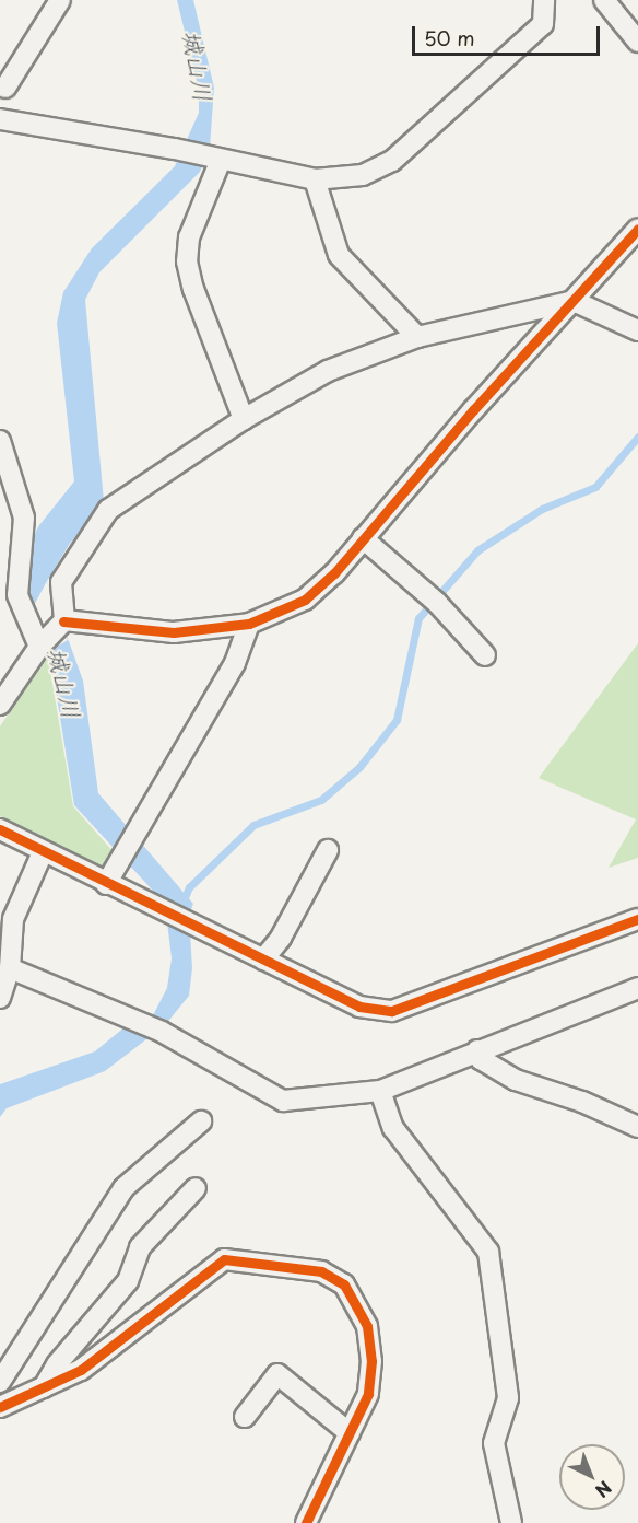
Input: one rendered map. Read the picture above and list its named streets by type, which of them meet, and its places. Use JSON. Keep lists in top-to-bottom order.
{
  "water": ["城山川"],
  "scale_bar": "50 m",
  "north": "bottom right"
}
